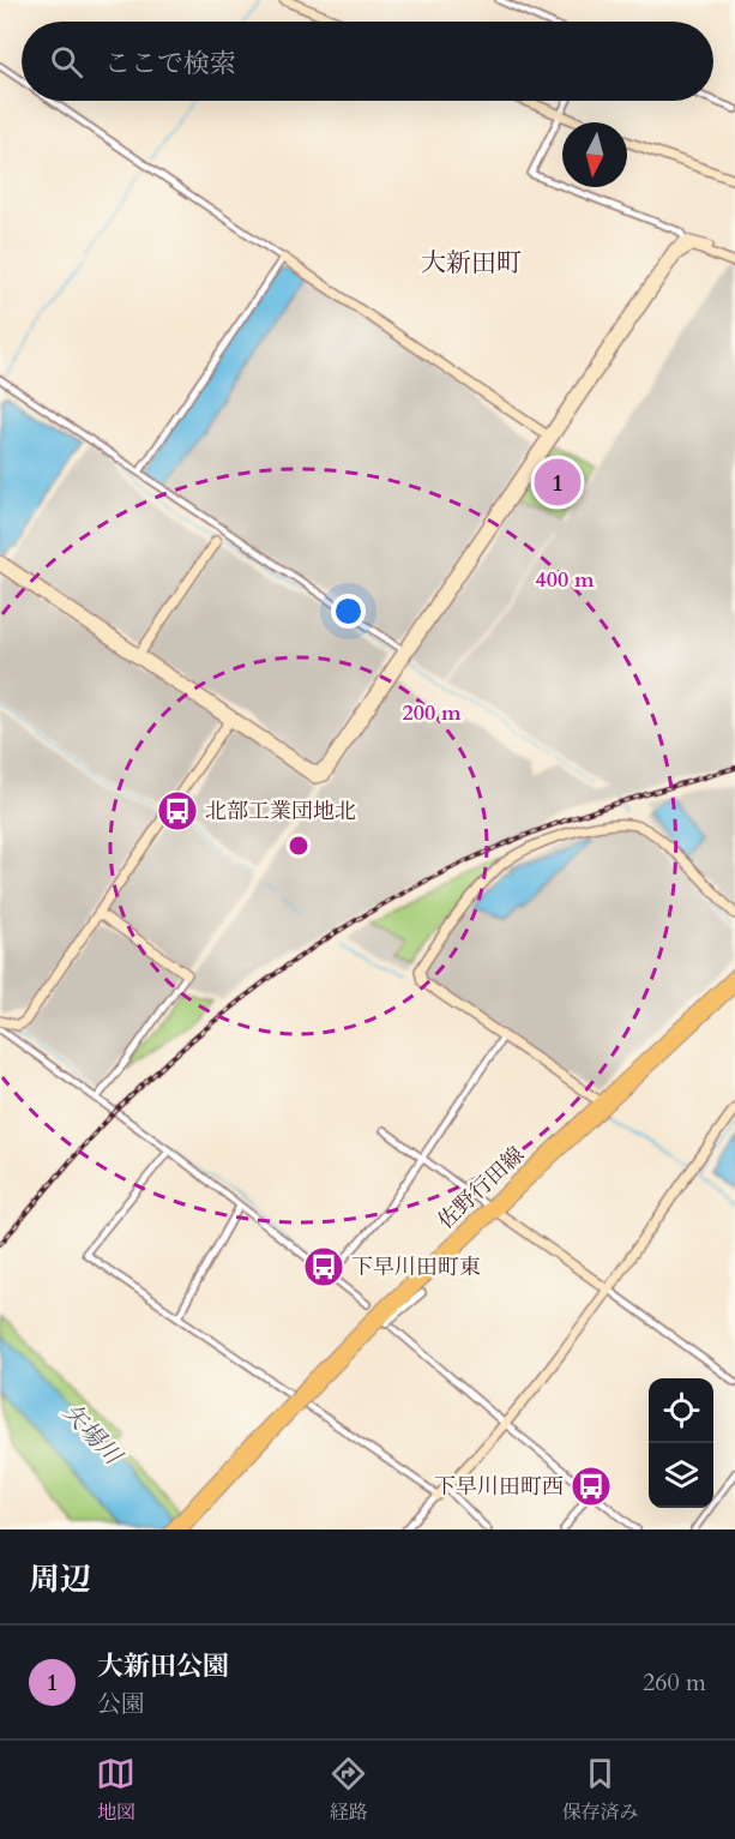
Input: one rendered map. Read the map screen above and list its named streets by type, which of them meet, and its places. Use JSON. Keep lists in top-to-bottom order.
{
  "streets": {
    "main road": ["佐野行田線"]
  },
  "districts": ["大新田町"],
  "water": ["矢場川"],
  "places": {
    "bus stop": ["北部工業団地北", "下早川田町東", "下早川田町西"]
  },
  "north": "bottom",
  "page": {
    "search": "ここで検索",
    "pins": "1",
    "heading": "周辺",
    "list": [
      {
        "mark": "1",
        "name": "大新田公園",
        "note": "公園",
        "value": "260 m"
      }
    ],
    "nav": ["地図", "経路", "保存済み"]
  },
  "rings": ["400 m", "200 m"]
}
